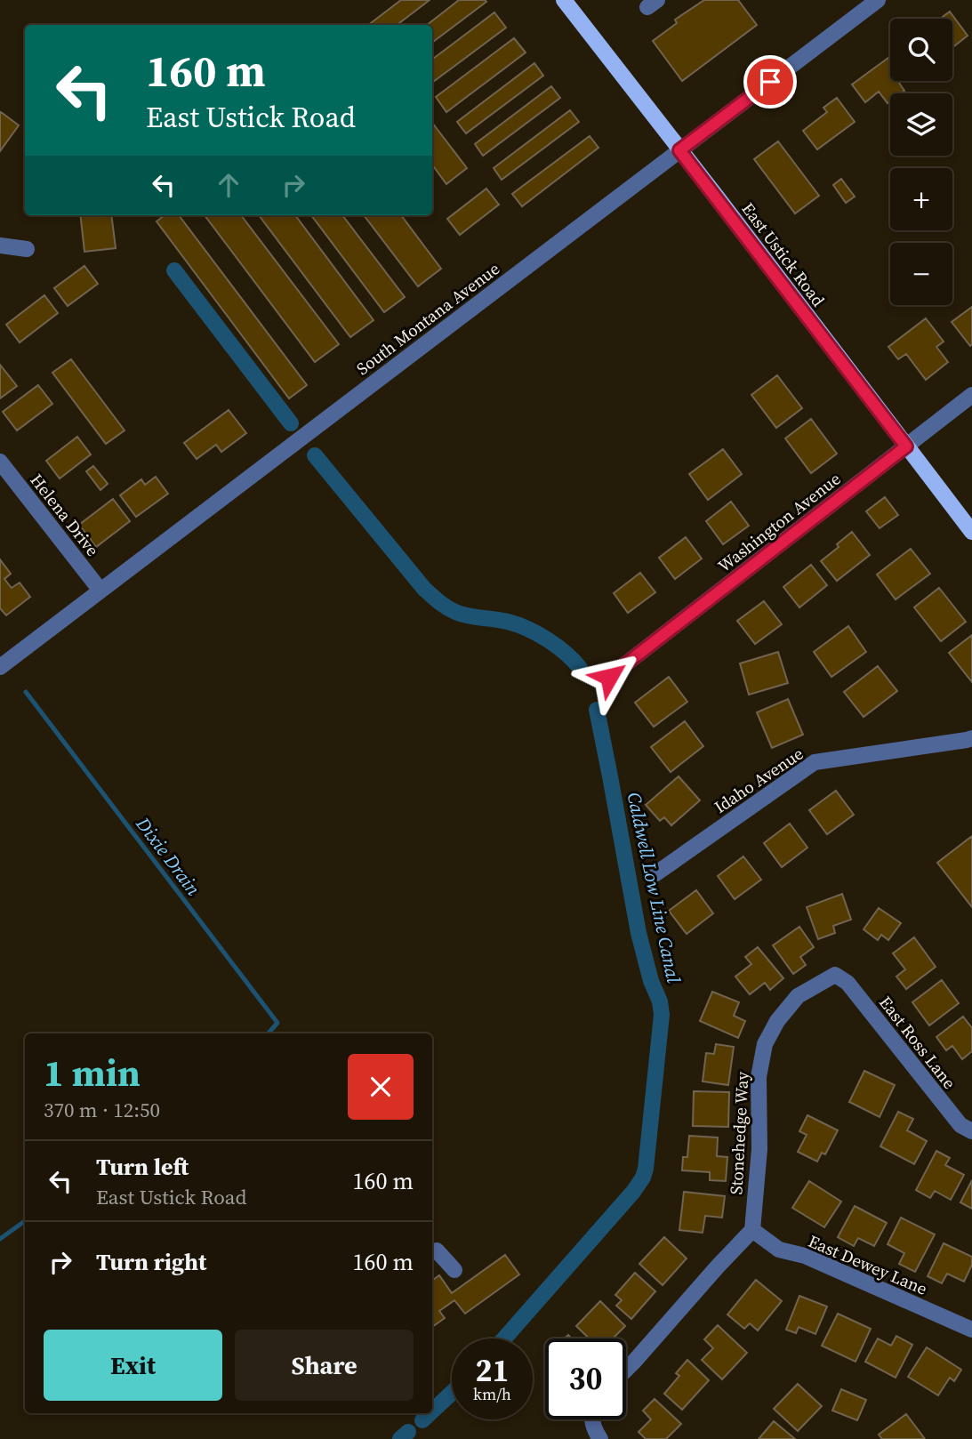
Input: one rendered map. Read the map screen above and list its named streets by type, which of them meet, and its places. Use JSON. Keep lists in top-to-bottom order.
{
  "streets": {
    "main road": ["East Ustick Road"],
    "street": [
      "South Montana Avenue",
      "Helena Drive",
      "Washington Avenue",
      "Idaho Avenue",
      "East Ross Lane",
      "Stonehedge Way",
      "East Dewey Lane"
    ]
  },
  "crossings": [
    ["East Ustick Road", "South Montana Avenue"],
    ["East Ustick Road", "Washington Avenue"],
    ["South Montana Avenue", "Helena Drive"],
    ["East Ross Lane", "Stonehedge Way"],
    ["Stonehedge Way", "East Dewey Lane"]
  ],
  "water": ["Dixie Drain", "Caldwell Low Line Canal"],
  "page": {
    "map_buttons": ["+", "−"],
    "turn": ["160 m", "East Ustick Road"],
    "heading": ["1 min", "370 m · 12:50"],
    "list": [
      {
        "name": "Turn left",
        "note": "East Ustick Road",
        "value": "160 m"
      },
      {
        "name": "Turn right",
        "value": "160 m"
      }
    ],
    "buttons": ["Exit", "Share"],
    "speed": "21 km/h",
    "limit": "30"
  }
}
